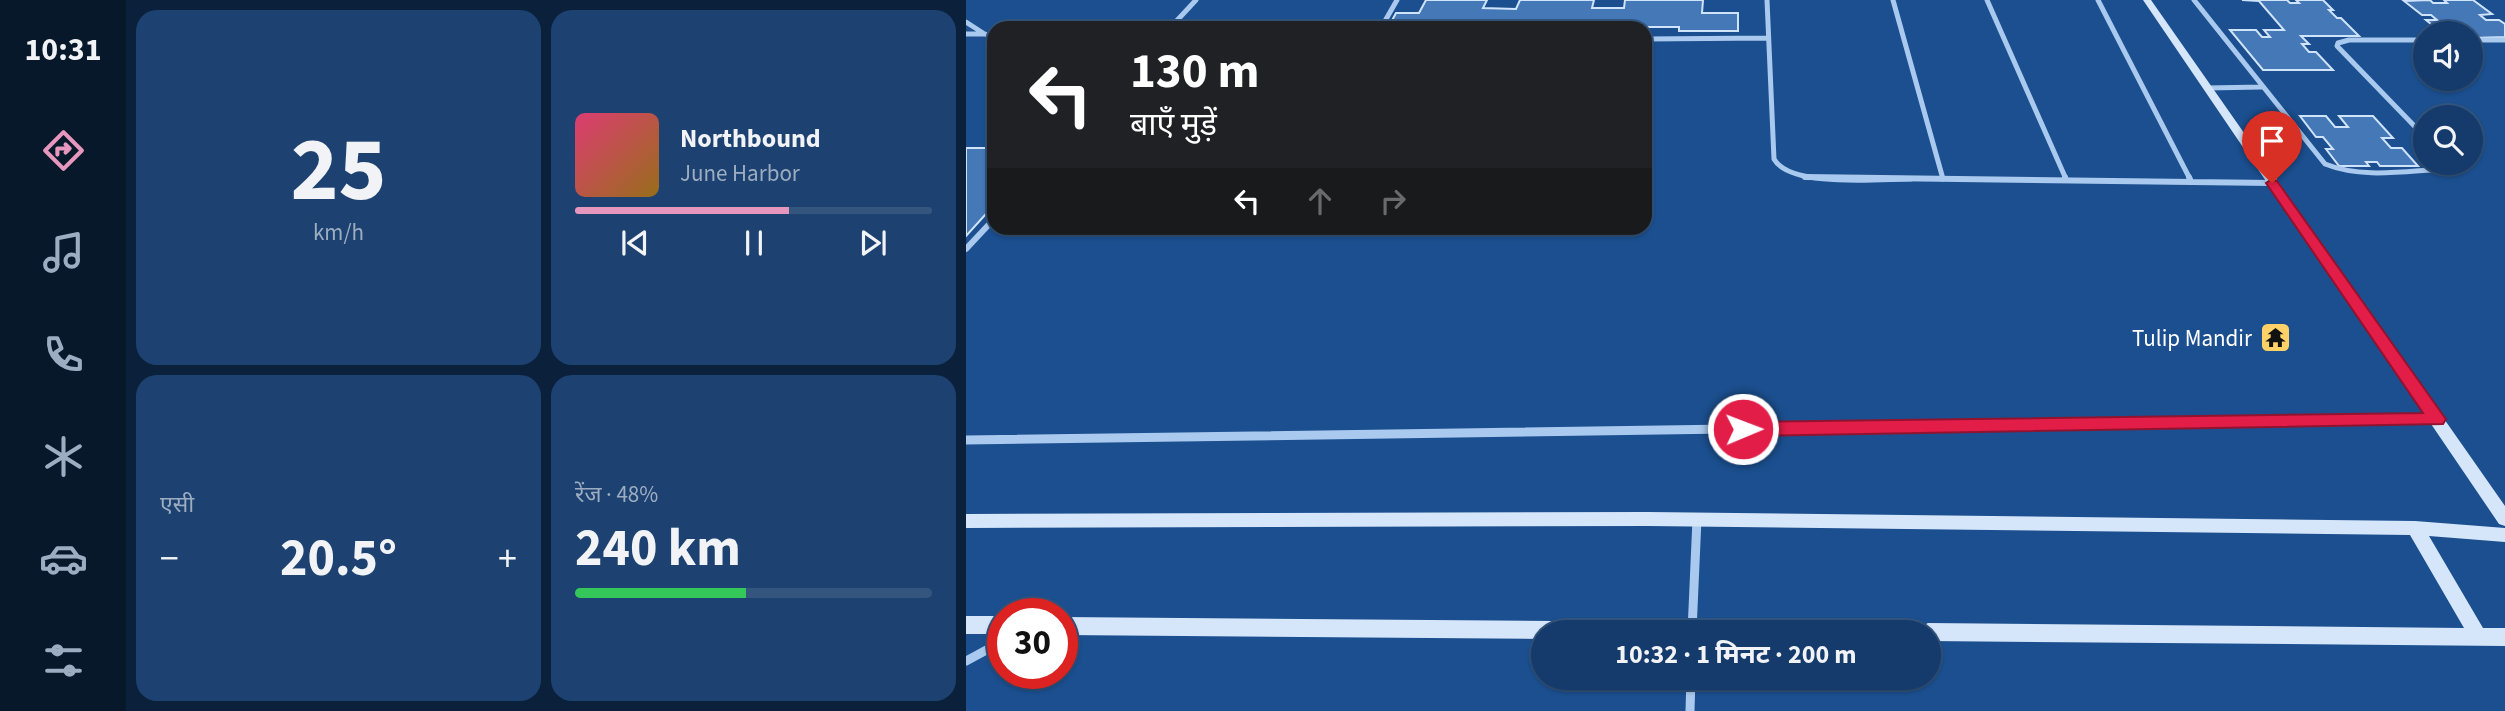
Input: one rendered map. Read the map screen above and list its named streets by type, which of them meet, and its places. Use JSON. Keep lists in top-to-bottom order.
{
  "places": {
    "temple": ["Tulip Mandir"]
  },
  "page": {
    "tabs": "10:31",
    "tile": [
      ["25", "km/h"],
      "एसी",
      ["रेंज · 48%", "240 km"]
    ],
    "turn": ["130 m", "बाएँ मुड़ें"],
    "song": ["Northbound", "June Harbor"],
    "heat": ["−", "20.5°", "+"],
    "limit": "30",
    "trip": "10:32 · 1 मिनट · 200 m"
  }
}
